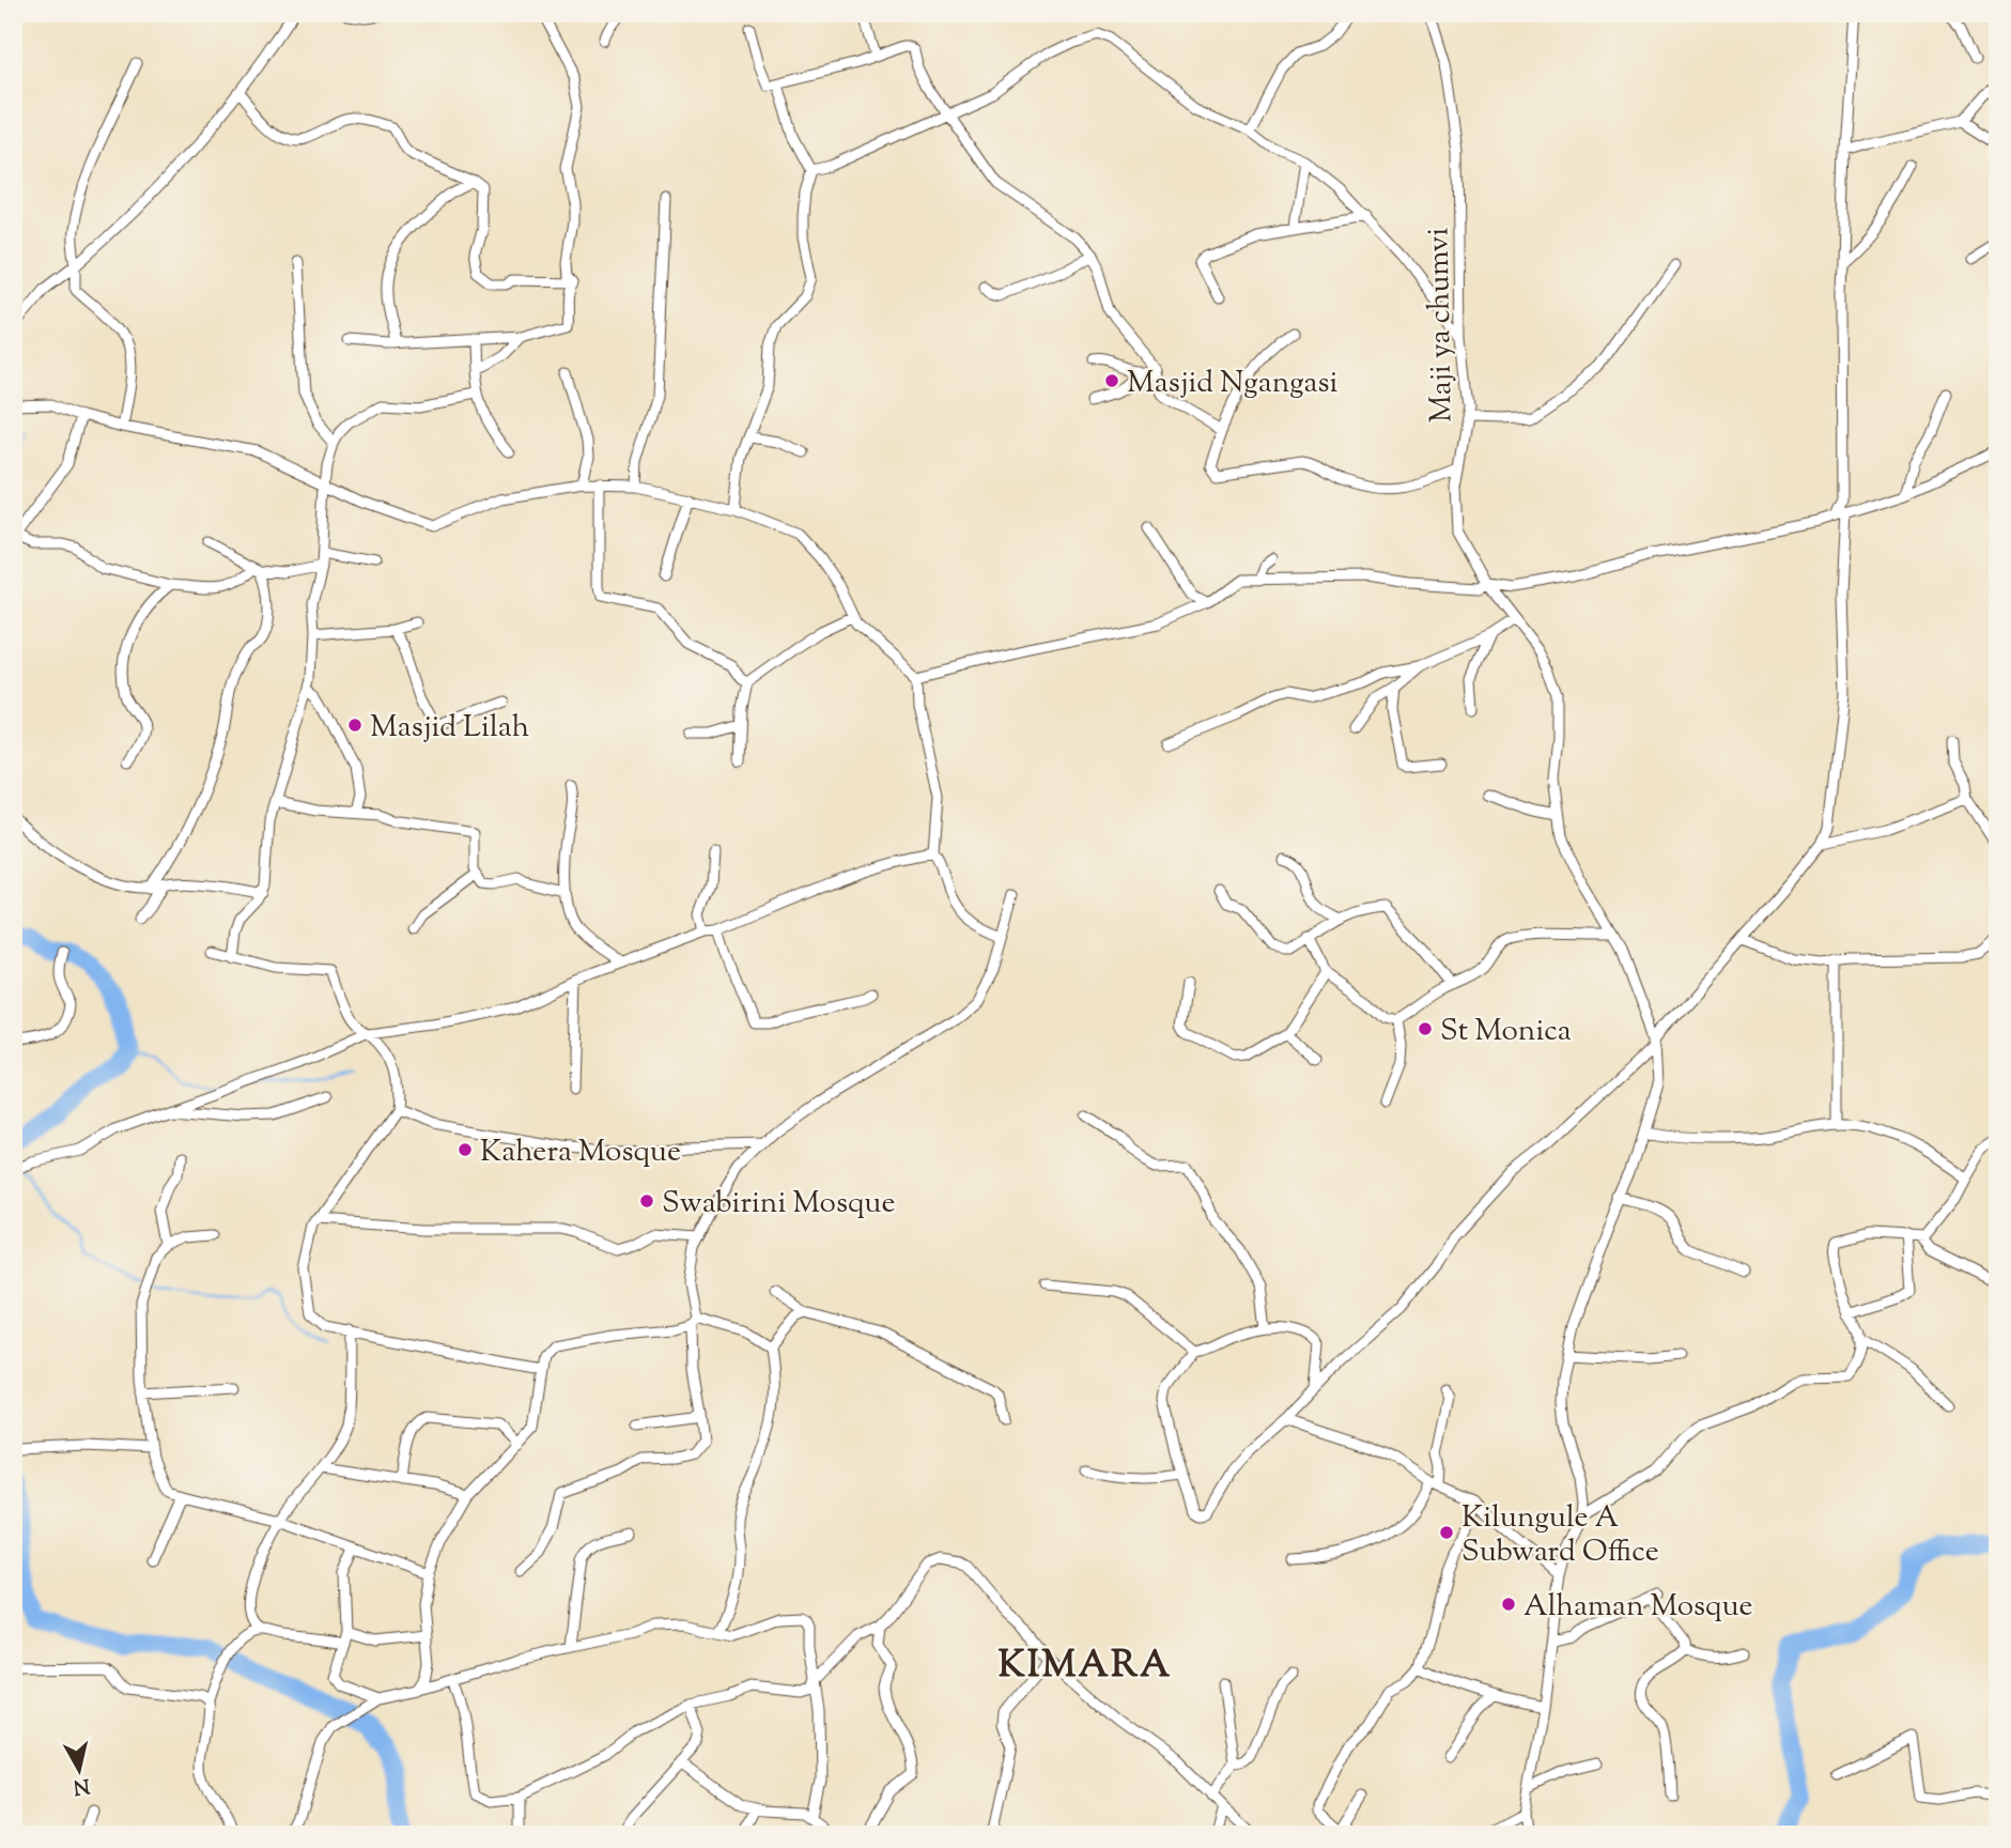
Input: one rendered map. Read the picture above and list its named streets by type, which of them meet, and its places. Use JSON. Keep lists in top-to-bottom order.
{
  "streets": {
    "street": ["Maji ya chumvi"]
  },
  "districts": ["KIMARA"],
  "places": [
    "Masjid Ngangasi",
    "Masjid Lilah",
    "St Monica",
    "Kahera Mosque",
    "Swabirini Mosque",
    "Kilungule A Subward Office",
    "Alhaman Mosque"
  ],
  "north": "bottom"
}
